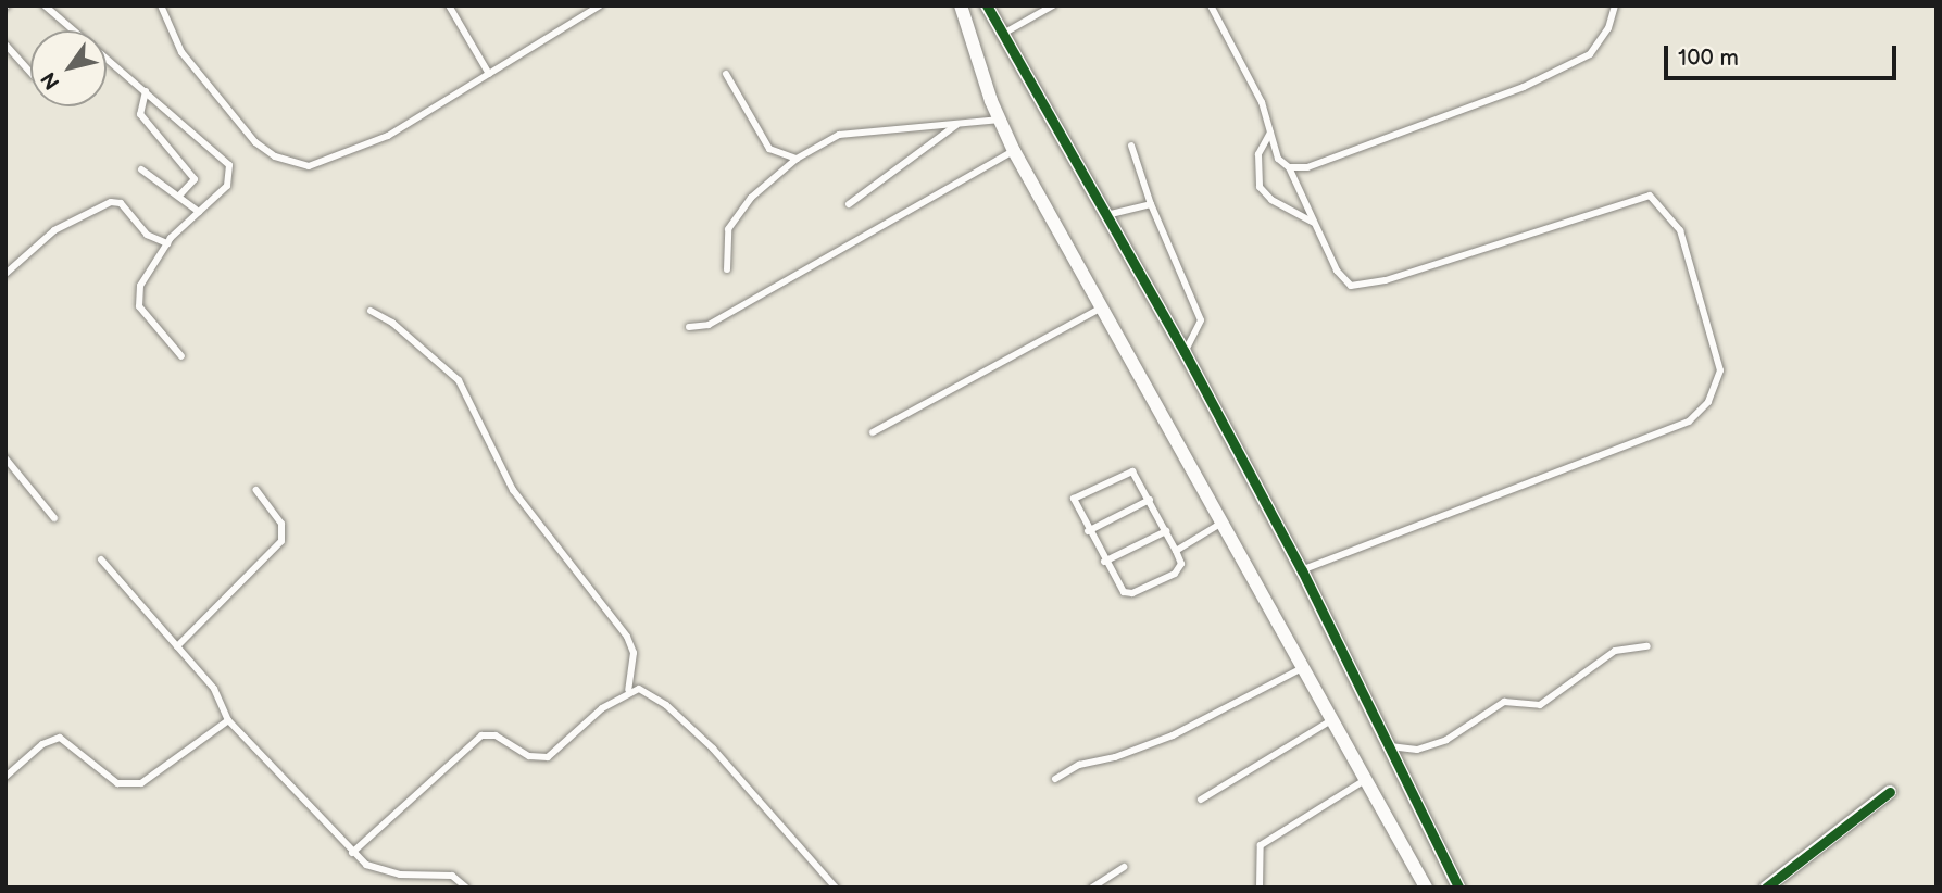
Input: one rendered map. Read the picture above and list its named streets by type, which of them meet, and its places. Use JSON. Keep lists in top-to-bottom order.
{
  "scale_bar": "100 m",
  "north": "bottom left"
}
